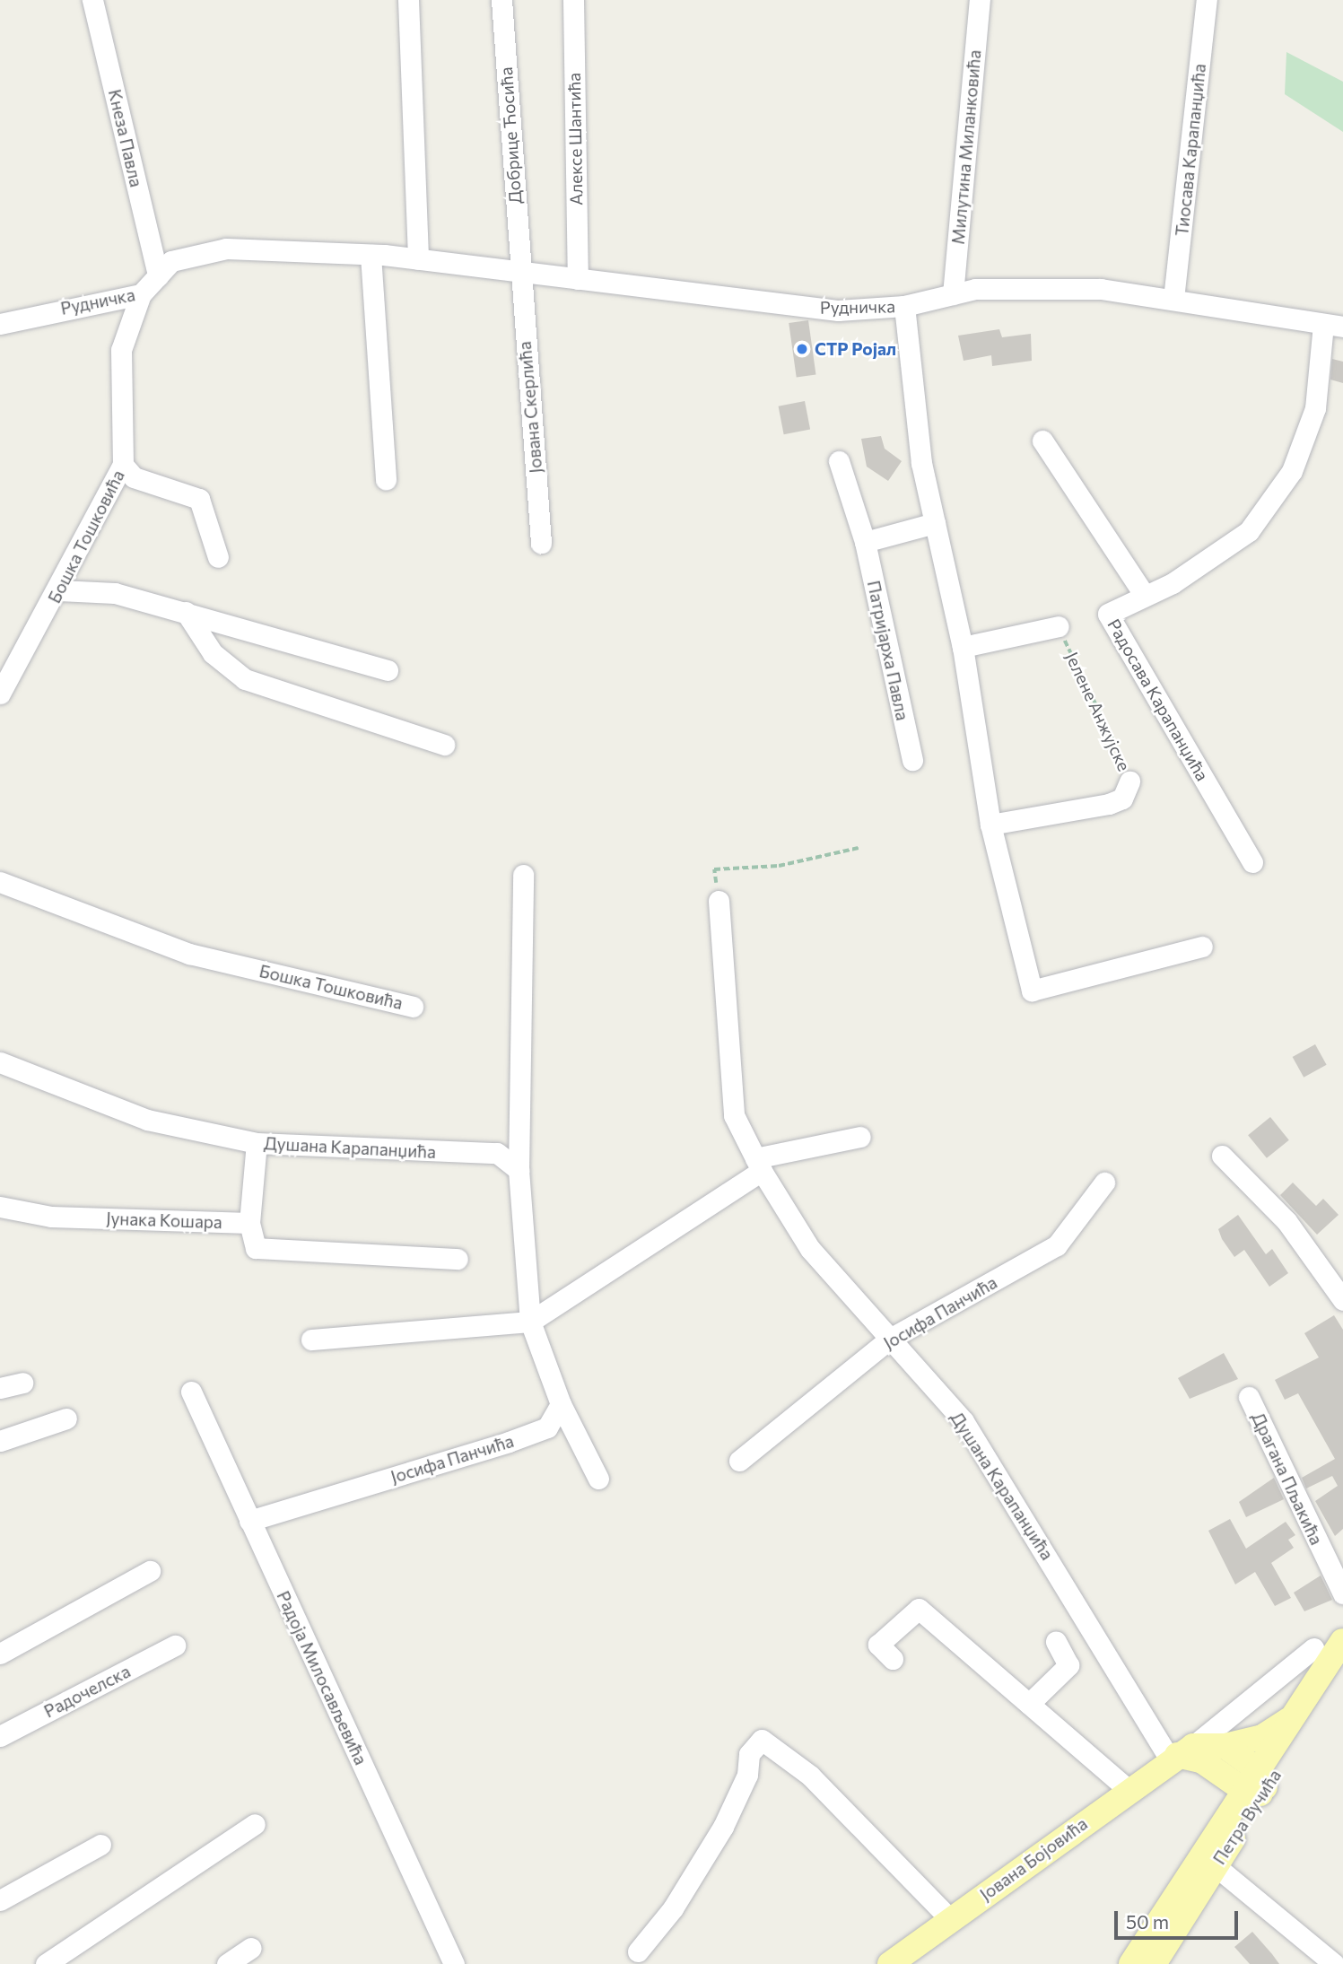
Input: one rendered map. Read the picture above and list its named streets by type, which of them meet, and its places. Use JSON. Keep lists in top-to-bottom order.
{
  "streets": {
    "main road": ["Петра Вучића", "Јована Бојовића"],
    "street": [
      "Добрице Ћосића",
      "Кнеза Павла",
      "Алексе Шантића",
      "Милутина Миланковића",
      "Тиосава Карапанџића",
      "Рудничка",
      "Јована Скерлића",
      "Бошка Тошковића",
      "Патријарха Павла",
      "Радосава Карапанџића",
      "Јелене Анжујске",
      "Душана Карапанџића",
      "Јунака Кошара",
      "Јосифа Панчића",
      "Драгана Пљакића",
      "Радоја Милосављевића",
      "Радочелска"
    ]
  },
  "crossings": [
    ["Добрице Ћосића", "Рудничка"],
    ["Добрице Ћосића", "Јована Скерлића"],
    ["Кнеза Павла", "Рудничка"],
    ["Алексе Шантића", "Рудничка"],
    ["Милутина Миланковића", "Рудничка"],
    ["Тиосава Карапанџића", "Рудничка"],
    ["Рудничка", "Јована Скерлића"],
    ["Рудничка", "Бошка Тошковића"],
    ["Рудничка", "Радосава Карапанџића"],
    ["Душана Карапанџића", "Јосифа Панчића"],
    ["Душана Карапанџића", "Јована Бојовића"],
    ["Јосифа Панчића", "Радоја Милосављевића"]
  ],
  "places": ["СТР Ројал"],
  "scale_bar": "50 m"
}
